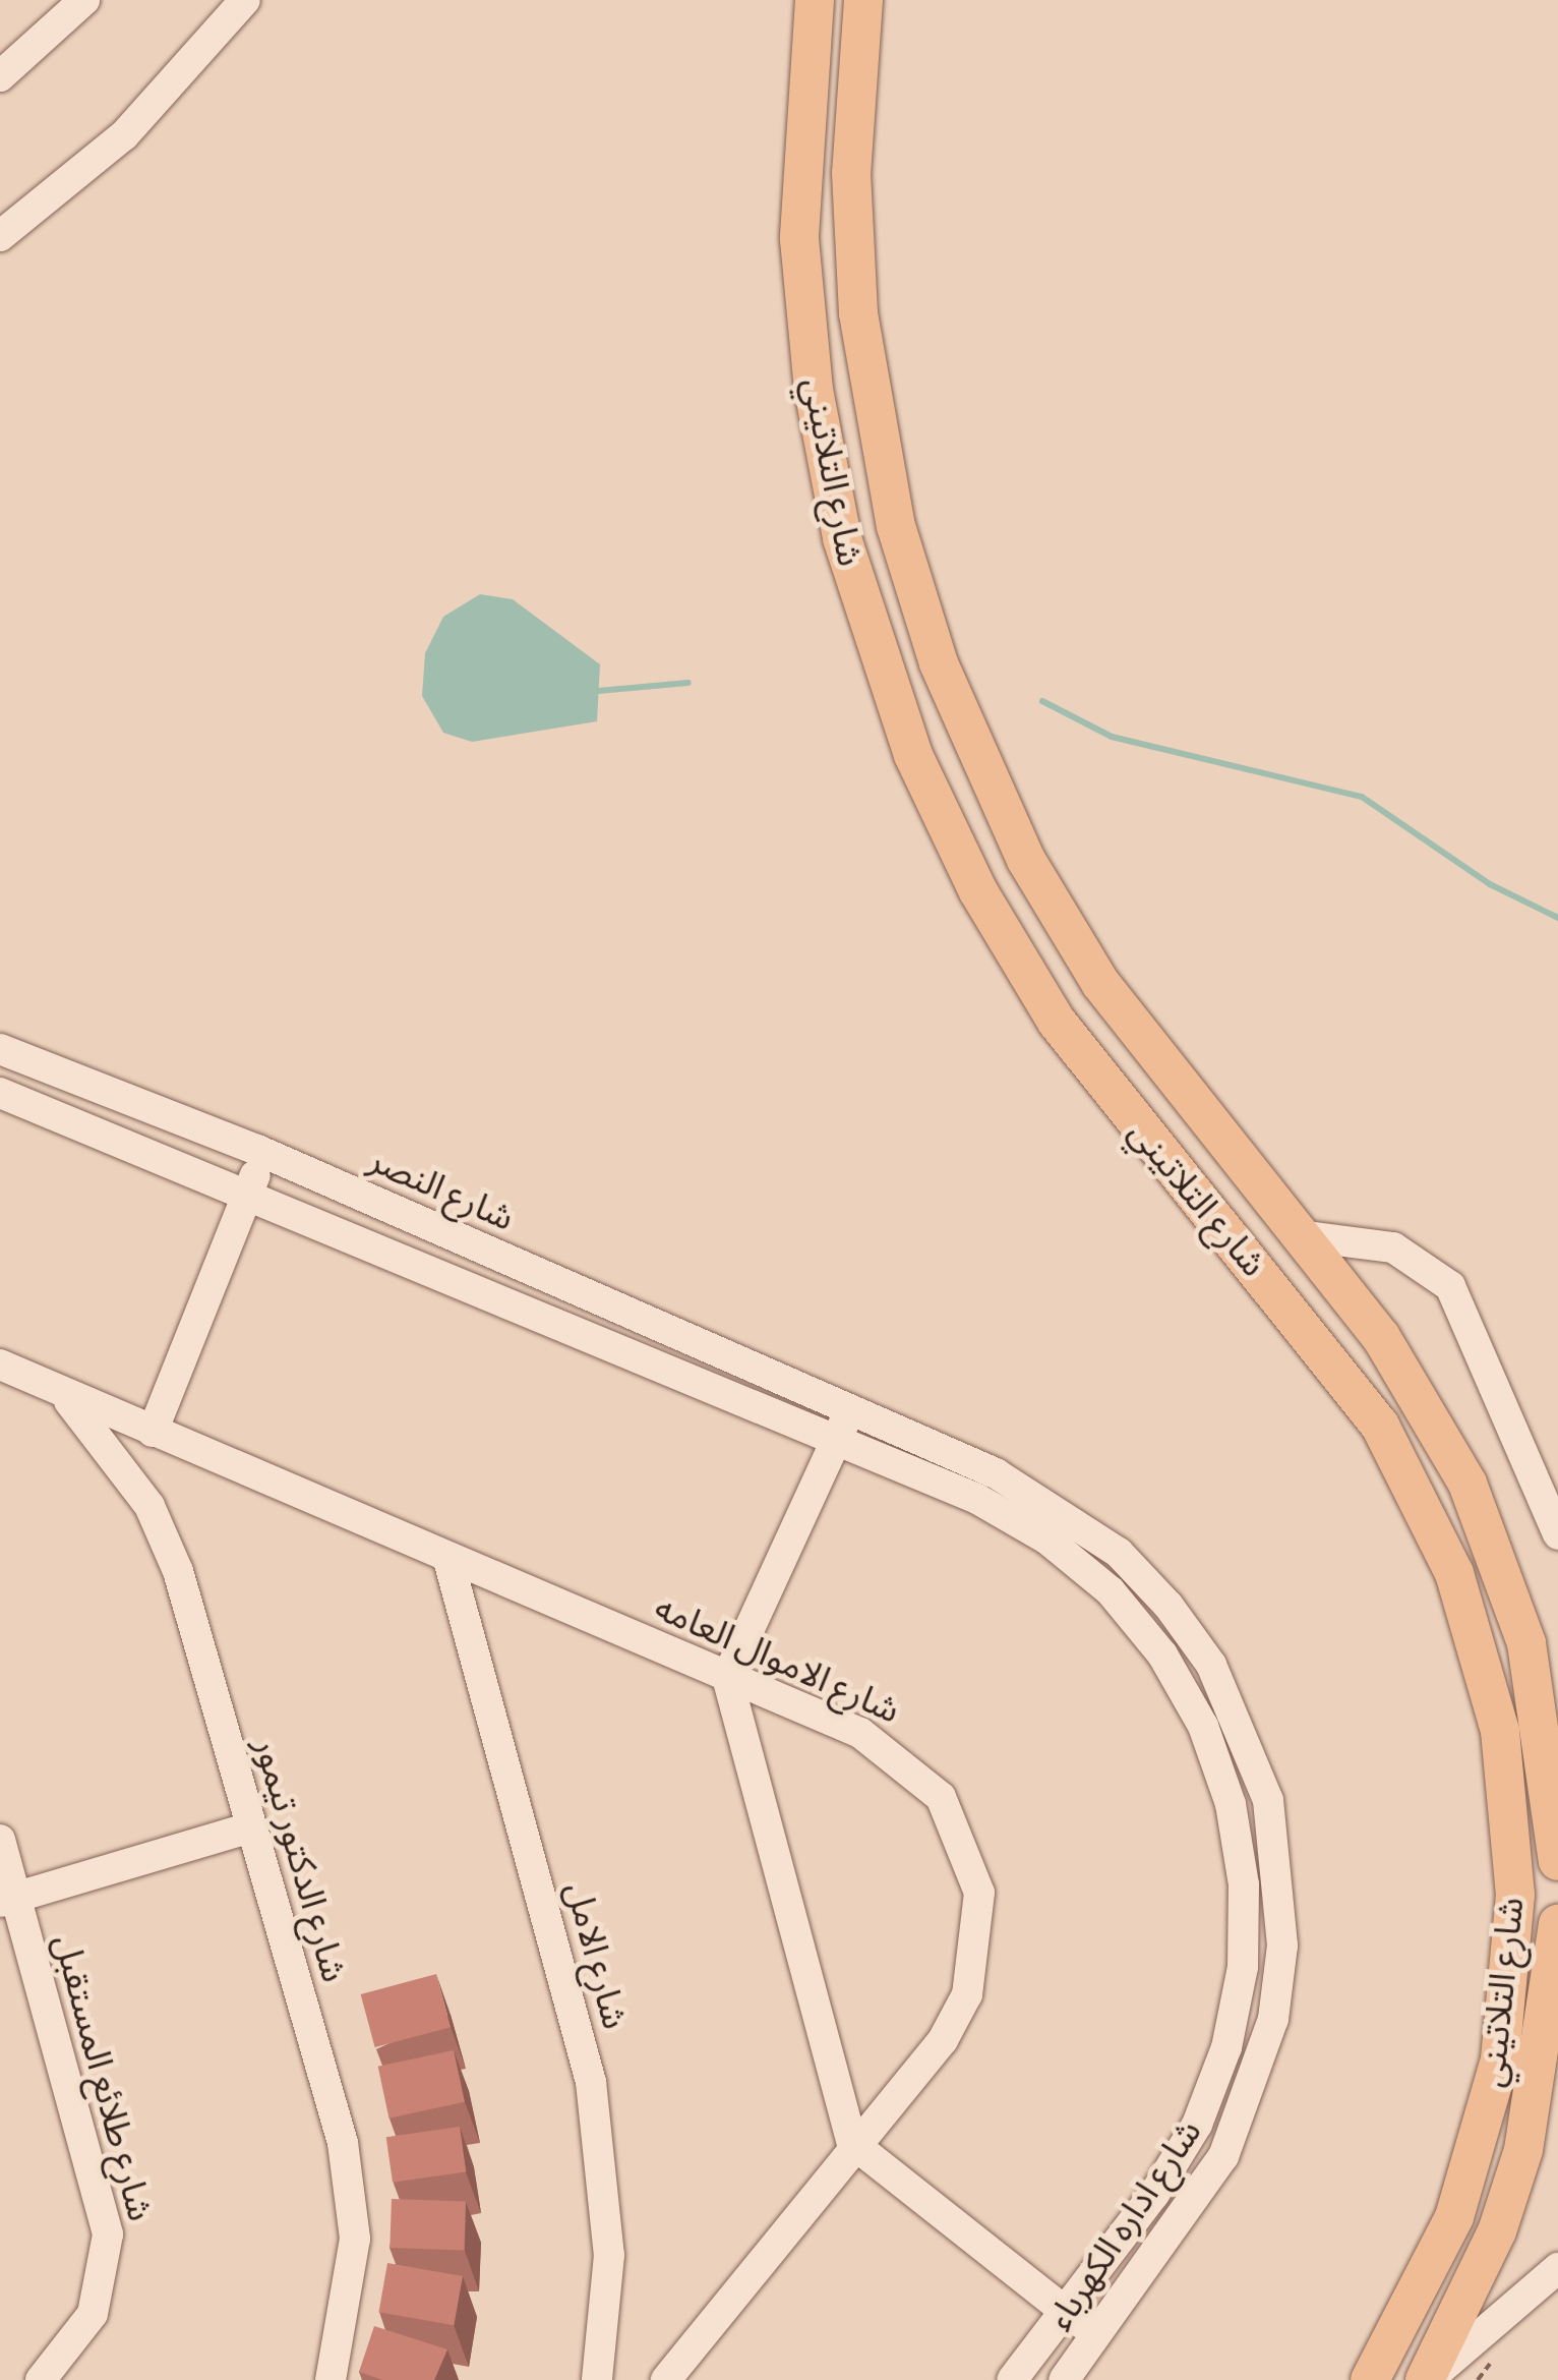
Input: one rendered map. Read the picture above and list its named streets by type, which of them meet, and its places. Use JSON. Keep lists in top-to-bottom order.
{
  "streets": {
    "main road": ["شارع التلاتيني"],
    "street": [
      "شارع النصر",
      "شارع الاموال العامه",
      "شارع الدكتور تيمور",
      "شارع الامل",
      "شارع طلائع المستقبل",
      "شارع اداره الكهرباء"
    ]
  },
  "crossings": [
    ["شارع النصر", "شارع اداره الكهرباء"],
    ["شارع الاموال العامه", "شارع الدكتور تيمور"],
    ["شارع الاموال العامه", "شارع الامل"]
  ]
}
